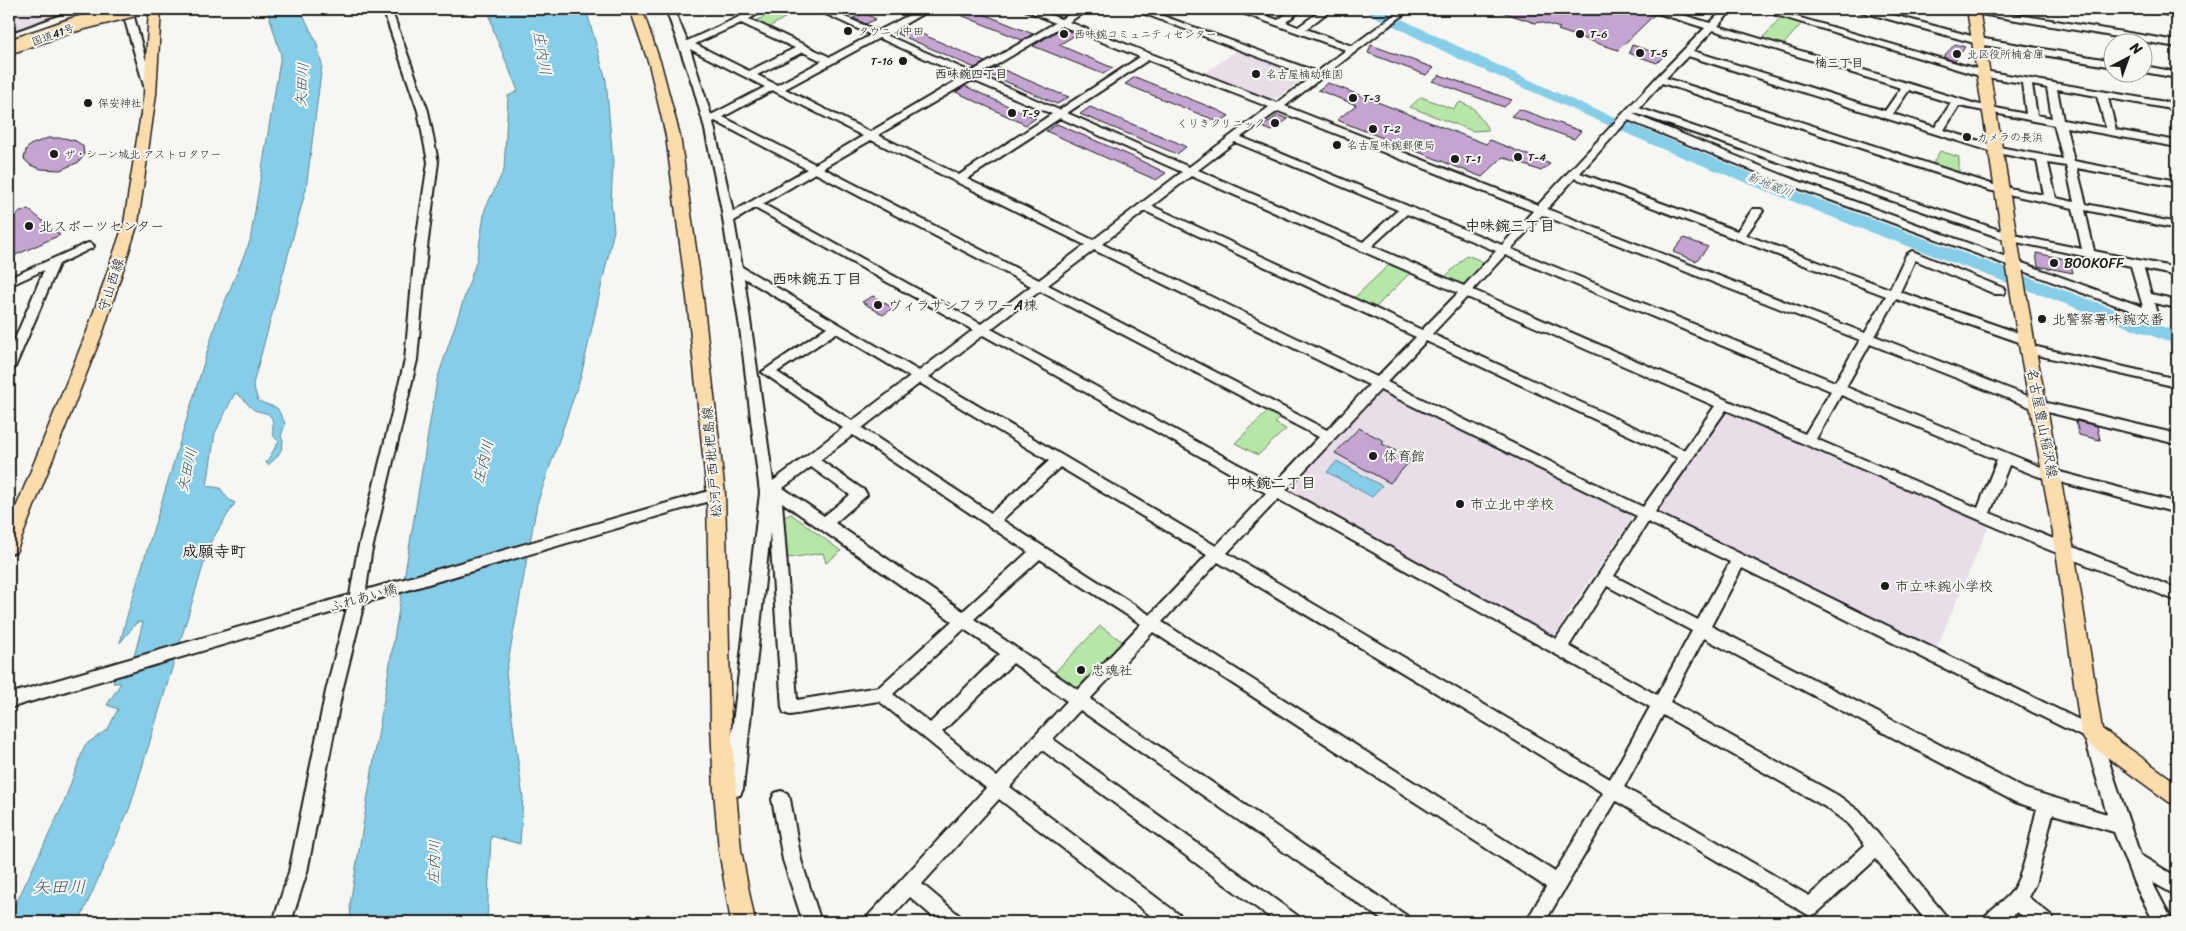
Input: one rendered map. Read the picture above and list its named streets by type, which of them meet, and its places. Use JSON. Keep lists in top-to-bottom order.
{
  "streets": {
    "highway": ["国道41号"],
    "main road": ["守山西線", "名古屋豊山稲沢線", "松河戸西枇杷島線"],
    "street": ["ふれあい橋"]
  },
  "crossings": [
    ["松河戸西枇杷島線", "ふれあい橋"]
  ],
  "districts": [
    "楠三丁目",
    "西味鋺四丁目",
    "中味鋺三丁目",
    "西味鋺五丁目",
    "中味鋺二丁目",
    "成願寺町"
  ],
  "water": ["庄内川", "矢田川", "新地蔵川"],
  "places": [
    "タウニィ中田",
    "西味鋺コミュニティセンター",
    "T-6",
    "T-5",
    "北区役所楠倉庫",
    "T-16",
    "名古屋楠幼稚園",
    "T-3",
    "保安神社",
    "T-9",
    "くりきクリニック",
    "T-2",
    "カメラの長浜",
    "名古屋味鋺郵便局",
    "ザ・シーン城北 アストロタワー",
    "T-4",
    "T-1",
    "北スポーツセンター",
    "BOOKOFF",
    "ヴィラサンフラワーA棟",
    "北警察署味鋺交番",
    "体育館",
    "市立北中学校",
    "市立味鋺小学校",
    "忠魂社"
  ],
  "north": "top right"
}
